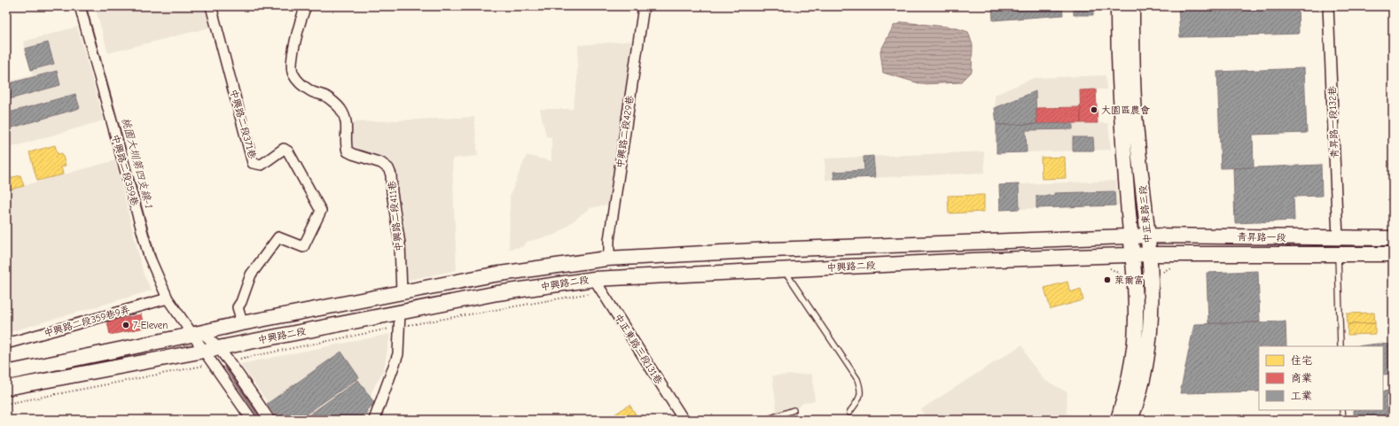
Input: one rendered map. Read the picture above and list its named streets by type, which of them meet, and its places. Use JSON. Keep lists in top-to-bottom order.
{
  "streets": {
    "street": [
      "青昇路一段132巷",
      "中興路二段371巷",
      "中興路二段429巷",
      "中興路二段359巷",
      "中正東路三段",
      "中興路二段411巷",
      "青昇路一段",
      "中興路二段",
      "中興路二段359巷9弄",
      "中正東路三段131巷"
    ]
  },
  "crossings": [
    ["青昇路一段132巷", "青昇路一段"],
    ["中興路二段371巷", "中興路二段"],
    ["中興路二段429巷", "中興路二段"],
    ["中興路二段359巷", "中興路二段"],
    ["中興路二段359巷", "中興路二段359巷9弄"],
    ["中正東路三段", "青昇路一段"],
    ["中正東路三段", "中興路二段"],
    ["中興路二段411巷", "中興路二段"],
    ["青昇路一段", "中興路二段"],
    ["中興路二段", "中正東路三段131巷"]
  ],
  "water": ["桃園大圳第四支線-1"],
  "places": ["大園區農會", "萊爾富", "7-Eleven"],
  "legend": ["住宅", "商業", "工業"]
}
